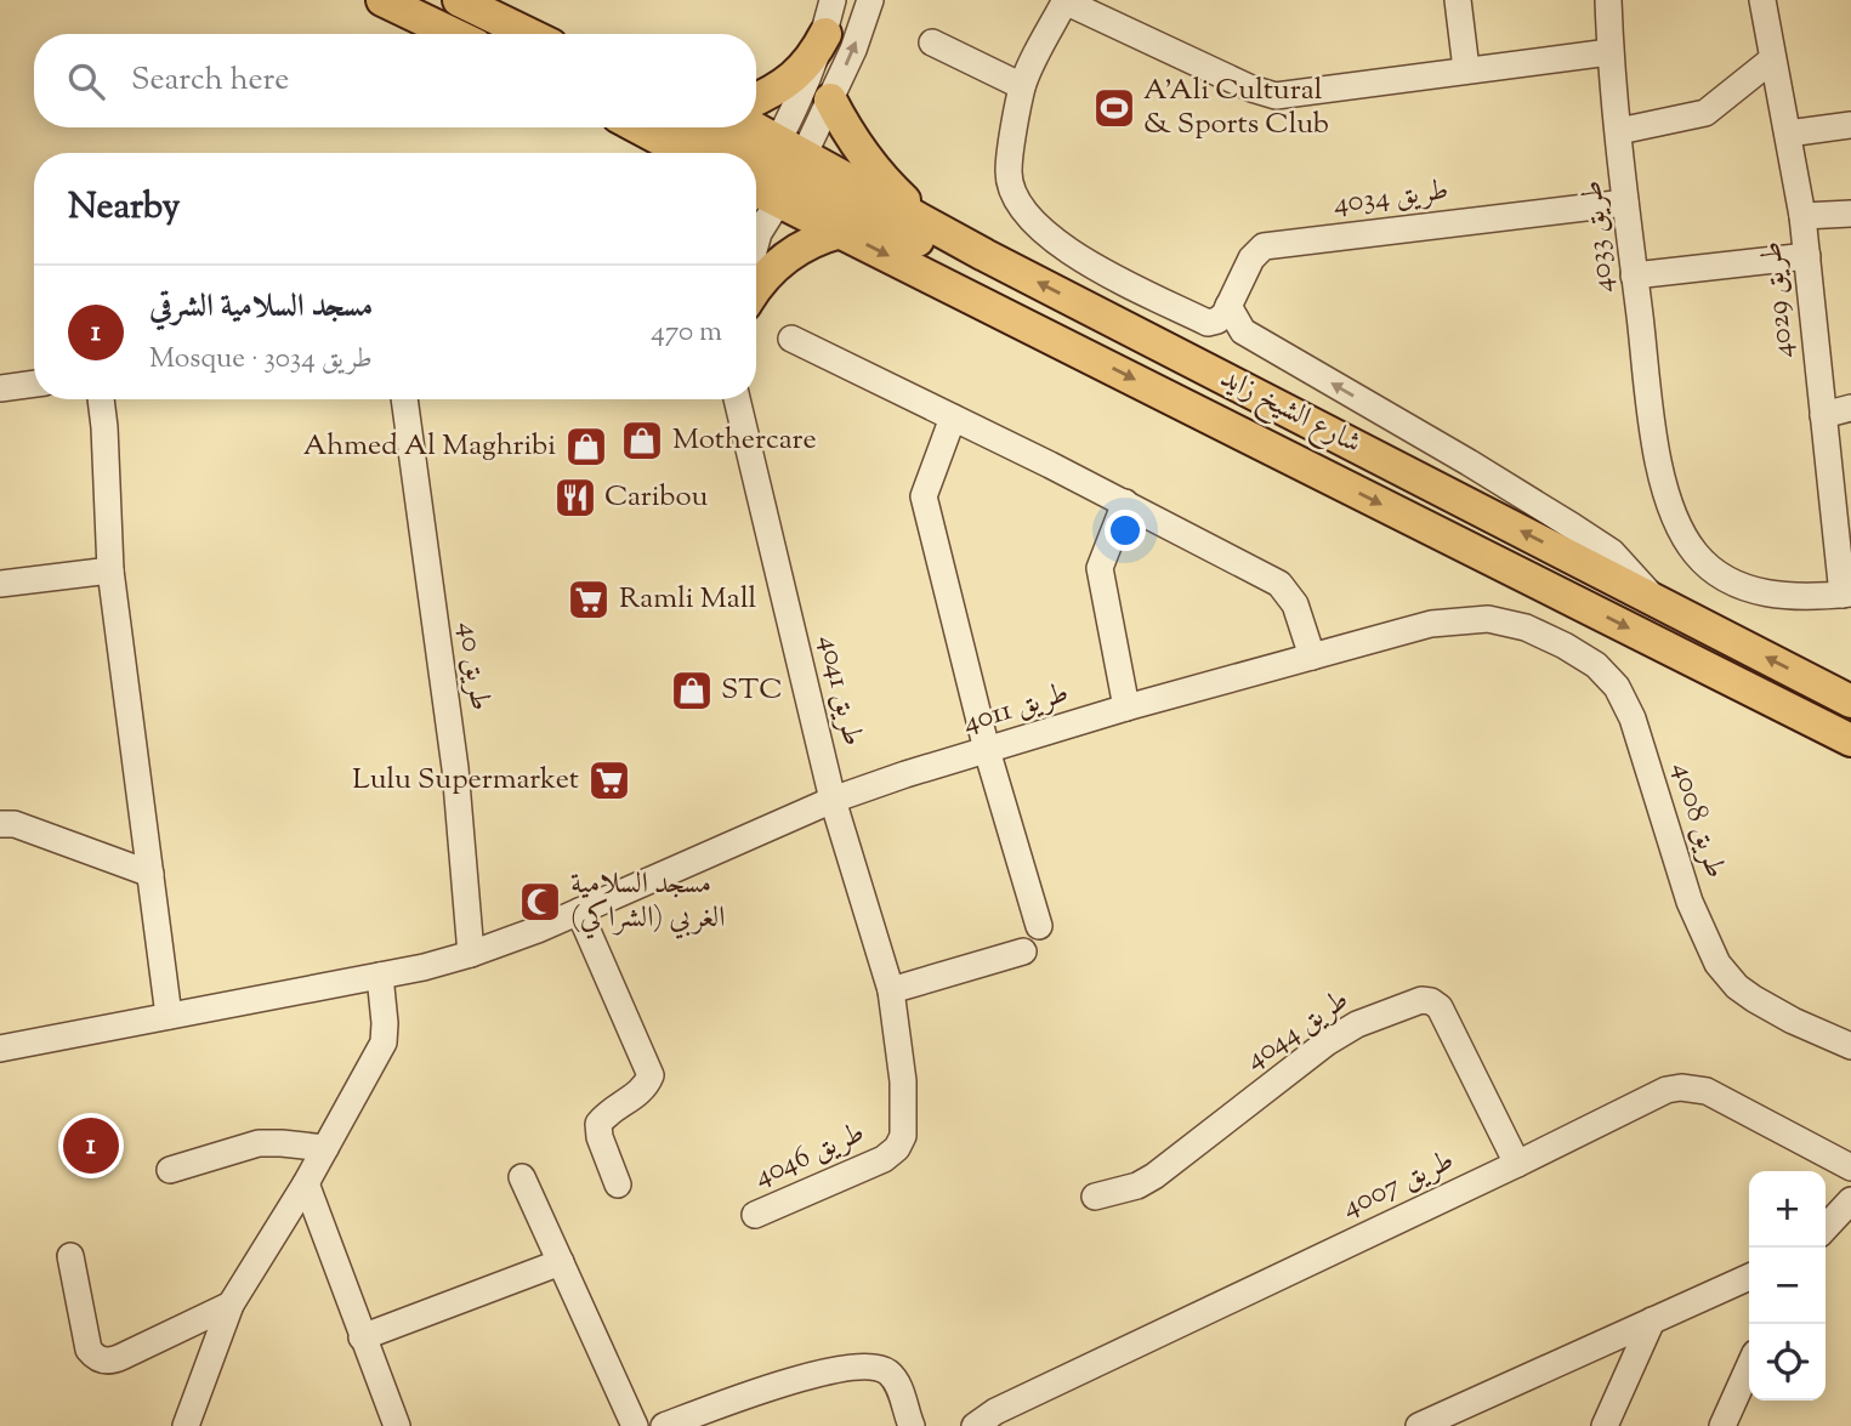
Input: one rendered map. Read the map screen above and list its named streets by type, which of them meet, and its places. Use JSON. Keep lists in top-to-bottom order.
{
  "streets": {
    "main road": ["شارع الشيخ زايد"],
    "street": [
      "طريق 4034",
      "طريق 4033",
      "طريق 4029",
      "طريق 40",
      "طريق 4041",
      "طريق 4011",
      "طريق 4008",
      "طريق 4044",
      "طريق 4046",
      "طريق 4007"
    ]
  },
  "crossings": [
    ["طريق 4034", "طريق 4033"],
    ["طريق 4033", "طريق 4029"],
    ["طريق 40", "طريق 4011"],
    ["طريق 4041", "طريق 4011"],
    ["طريق 4041", "طريق 4046"],
    ["طريق 4011", "طريق 4008"],
    ["طريق 4044", "طريق 4007"]
  ],
  "places": {
    "sports": ["A'Ali Cultural & Sports Club"],
    "shop": ["Mothercare", "Ahmed Al Maghribi", "STC"],
    "restaurant": ["Caribou"],
    "supermarket": ["Ramli Mall", "Lulu Supermarket"],
    "mosque": ["مسجد السلامية الغربي (الشراكي)"]
  },
  "page": {
    "search": "Search here",
    "heading": "Nearby",
    "list": [
      {
        "mark": "1",
        "name": "مسجد السلامية الشرقي",
        "note": "Mosque · طريق 3034",
        "value": "470 m"
      }
    ],
    "pins": "1",
    "map_buttons": ["+", "−"]
  }
}
